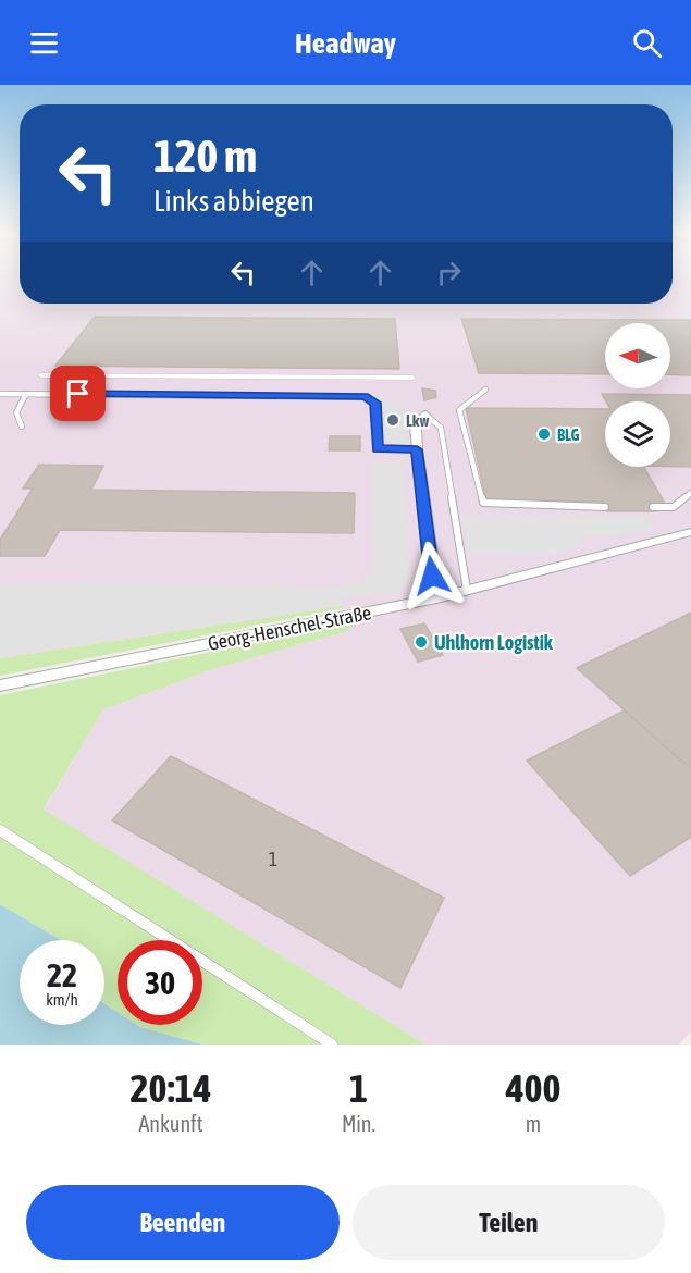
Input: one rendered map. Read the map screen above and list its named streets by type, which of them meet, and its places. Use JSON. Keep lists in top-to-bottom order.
{
  "streets": {
    "street": ["Georg-Henschel-Straße"]
  },
  "places": ["Lkw", "BLG", "Uhlhorn Logistik"],
  "house_numbers": ["1"],
  "north": "left",
  "page": {
    "header": "Headway",
    "turn": ["120 m", "Links abbiegen"],
    "speed": "22 km/h",
    "limit": "30",
    "eta": [
      "20:14",
      "Ankunft",
      "1",
      "Min.",
      "400",
      "m"
    ],
    "buttons": ["Beenden", "Teilen"]
  }
}
